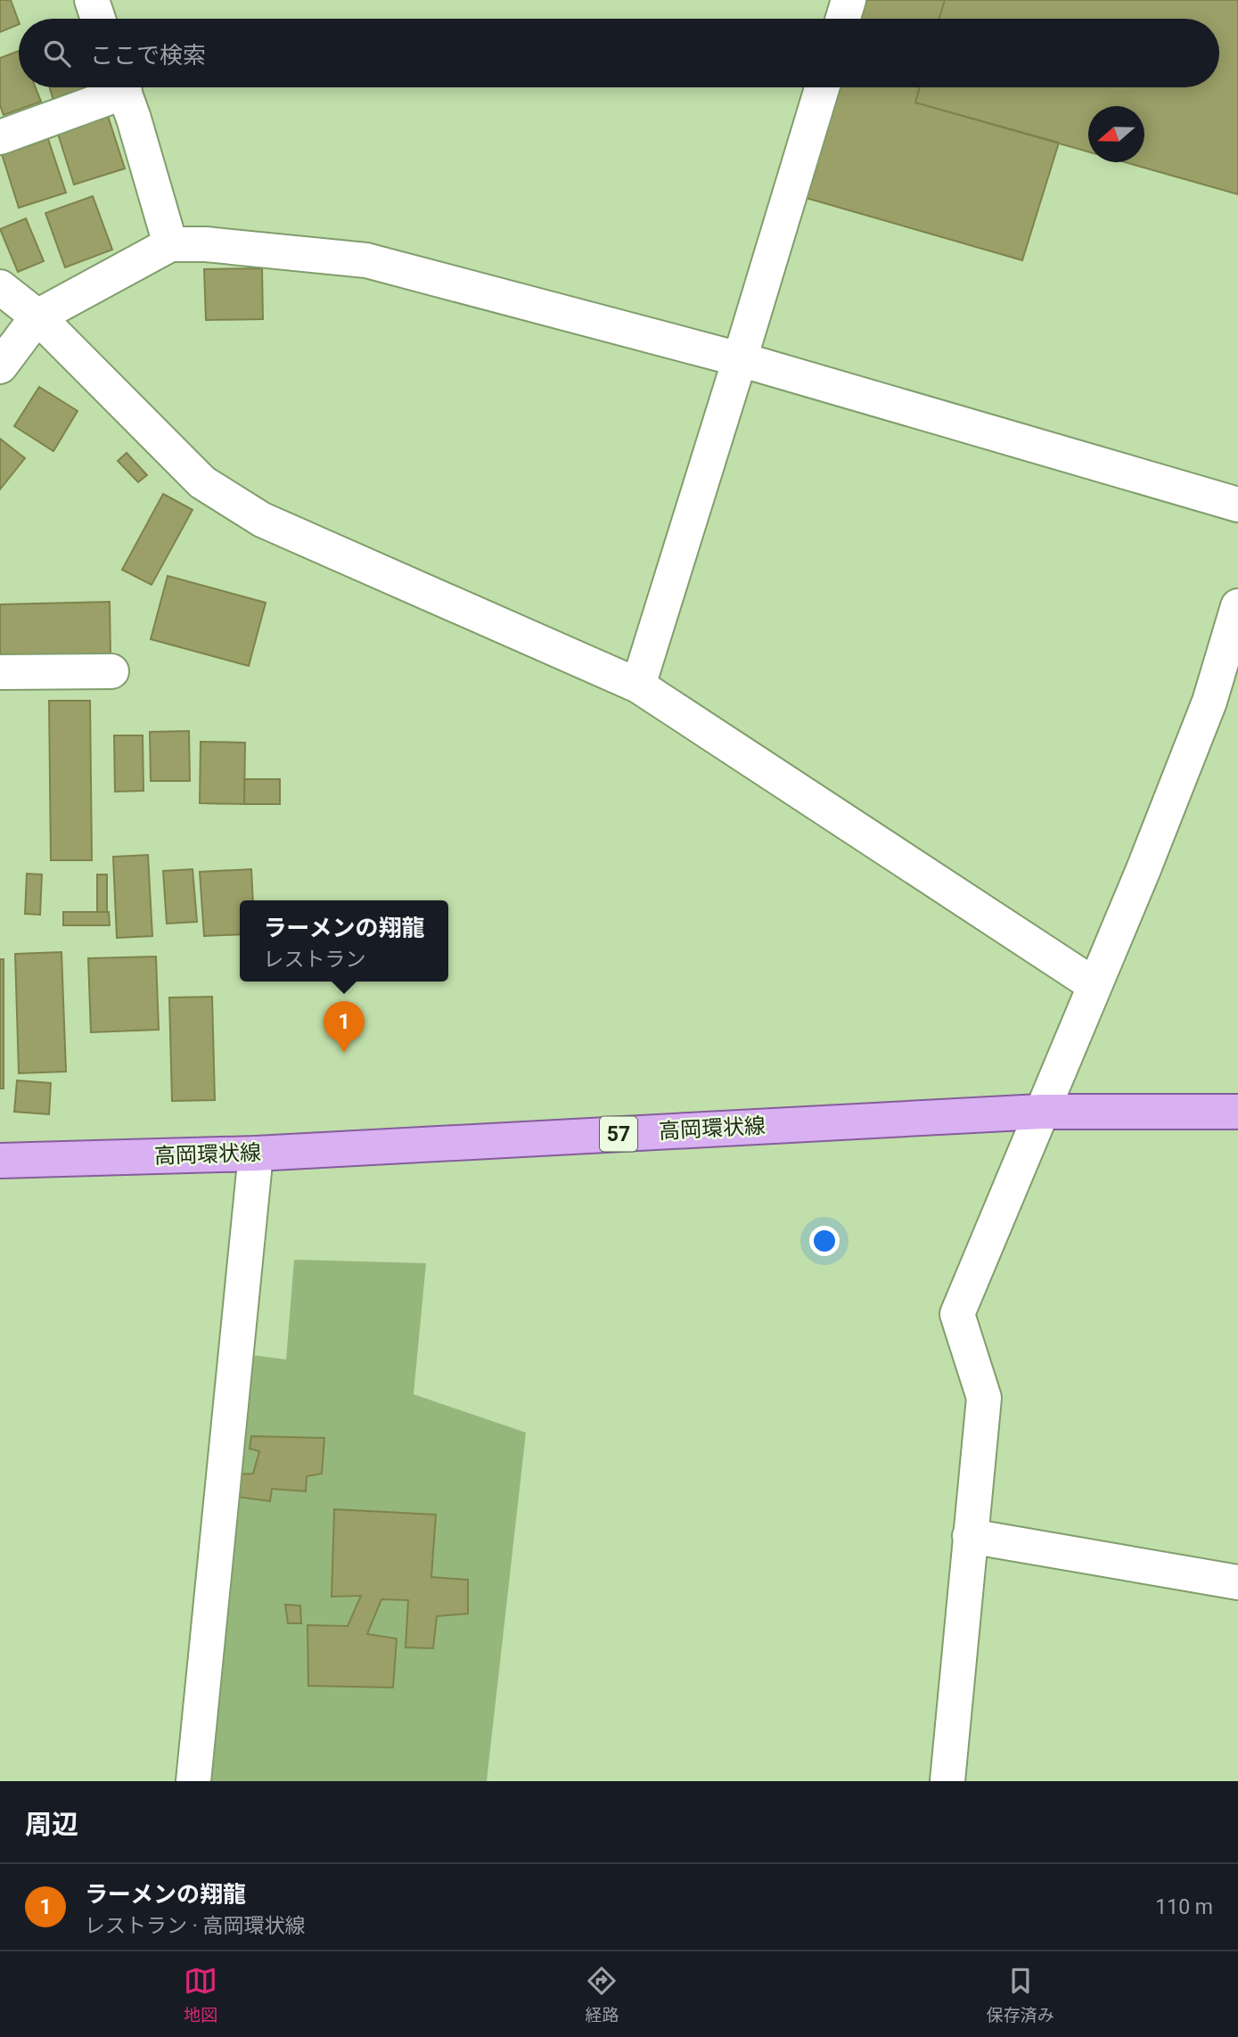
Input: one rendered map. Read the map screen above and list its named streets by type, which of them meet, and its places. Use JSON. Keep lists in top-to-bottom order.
{
  "streets": {
    "main road": ["高岡環状線", "57"]
  },
  "north": "left",
  "page": {
    "search": "ここで検索",
    "popup": ["ラーメンの翔龍", "レストラン"],
    "pins": "1",
    "heading": "周辺",
    "list": [
      {
        "mark": "1",
        "name": "ラーメンの翔龍",
        "note": "レストラン · 高岡環状線",
        "value": "110 m"
      }
    ],
    "nav": ["地図", "経路", "保存済み"]
  }
}
